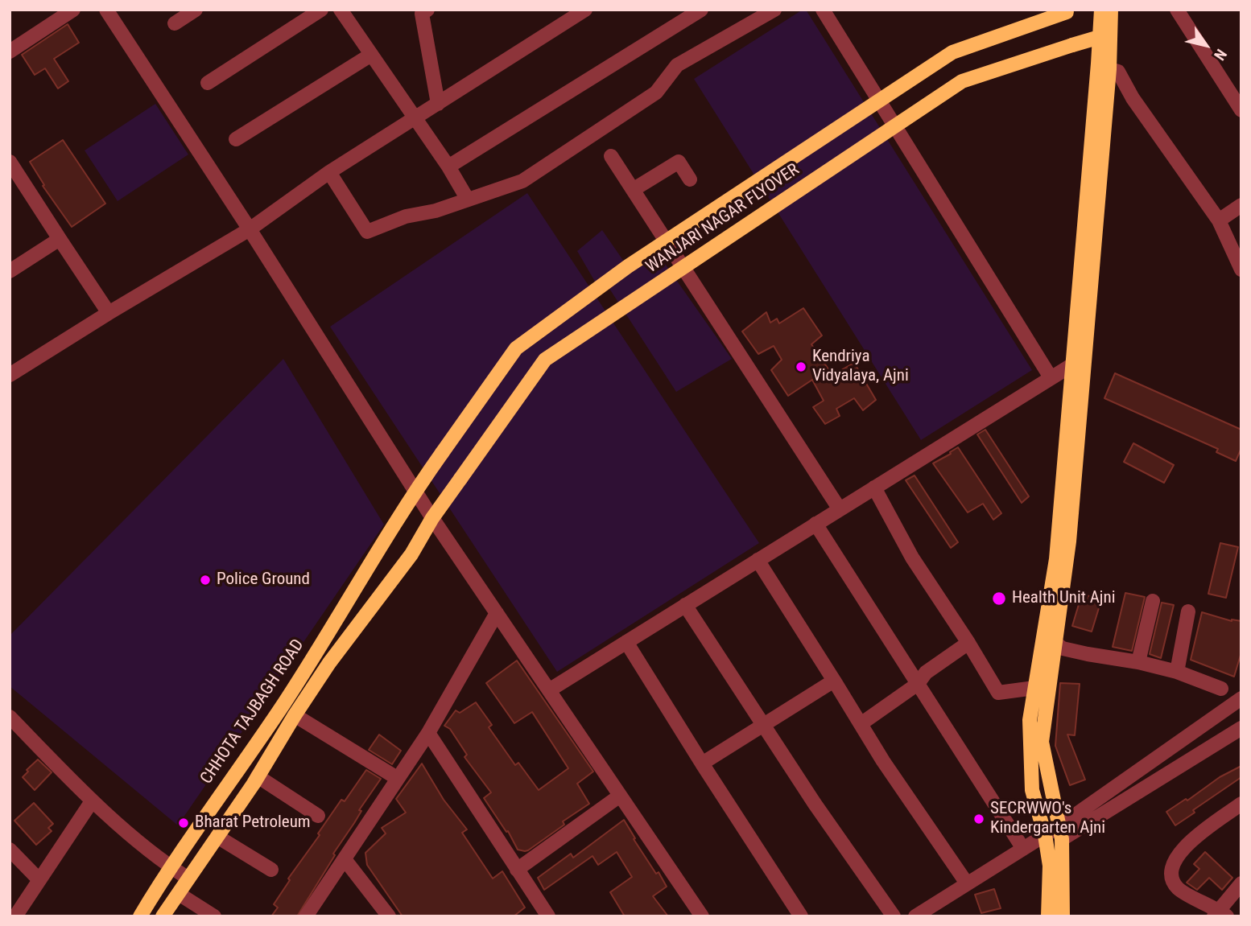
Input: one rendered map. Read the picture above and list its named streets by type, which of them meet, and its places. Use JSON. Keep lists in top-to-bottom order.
{
  "streets": {
    "main road": ["WANJARI NAGAR FLYOVER", "CHHOTA TAJBAGH ROAD"]
  },
  "crossings": [
    ["WANJARI NAGAR FLYOVER", "CHHOTA TAJBAGH ROAD"]
  ],
  "places": [
    "Kendriya Vidyalaya, Ajni",
    "Police Ground",
    "Health Unit Ajni",
    "SECRWWO's Kindergarten Ajni",
    "Bharat Petroleum"
  ],
  "north": "bottom right"
}
